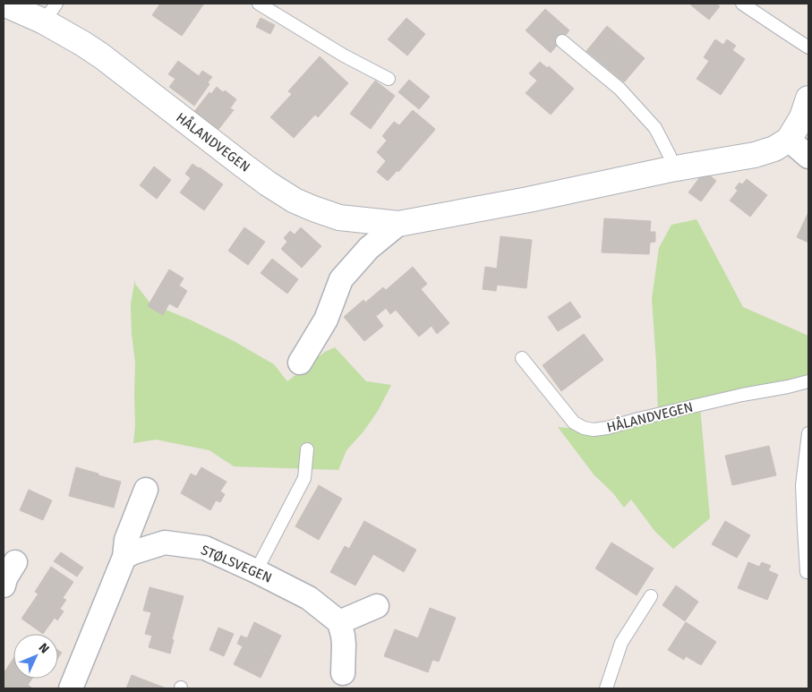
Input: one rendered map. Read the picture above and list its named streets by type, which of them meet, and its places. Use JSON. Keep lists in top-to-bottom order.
{
  "streets": {
    "main road": ["HÅLANDVEGEN"],
    "street": ["STØLSVEGEN"]
  },
  "north": "top right"
}
